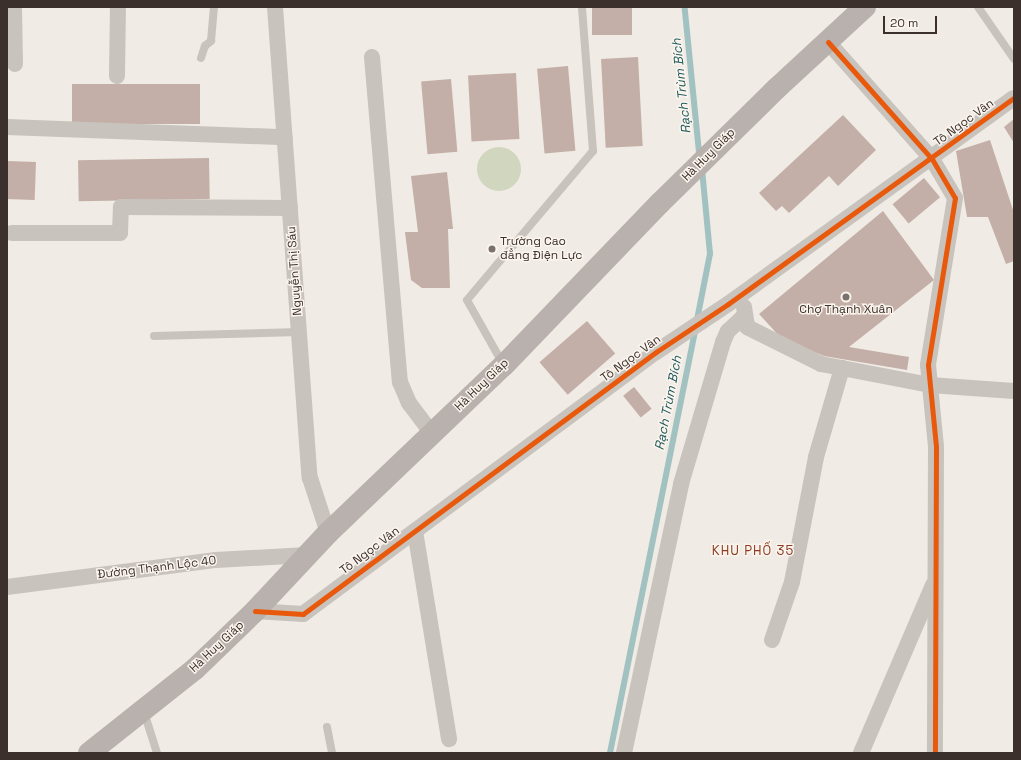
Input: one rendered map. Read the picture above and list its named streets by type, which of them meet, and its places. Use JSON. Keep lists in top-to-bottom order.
{
  "streets": {
    "main road": ["Hà Huy Giáp"],
    "street": ["Tô Ngọc Vân", "Nguyễn Thị Sáu", "Đường Thạnh Lộc 40"]
  },
  "crossings": [
    ["Tô Ngọc Vân", "Hà Huy Giáp"],
    ["Hà Huy Giáp", "Nguyễn Thị Sáu"],
    ["Hà Huy Giáp", "Đường Thạnh Lộc 40"]
  ],
  "districts": ["KHU PHỐ 35"],
  "water": ["Rạch Trùm Bích"],
  "places": ["Trường Cao đẳng Điện Lực", "Chợ Thạnh Xuân"],
  "scale_bar": "20 m"
}
